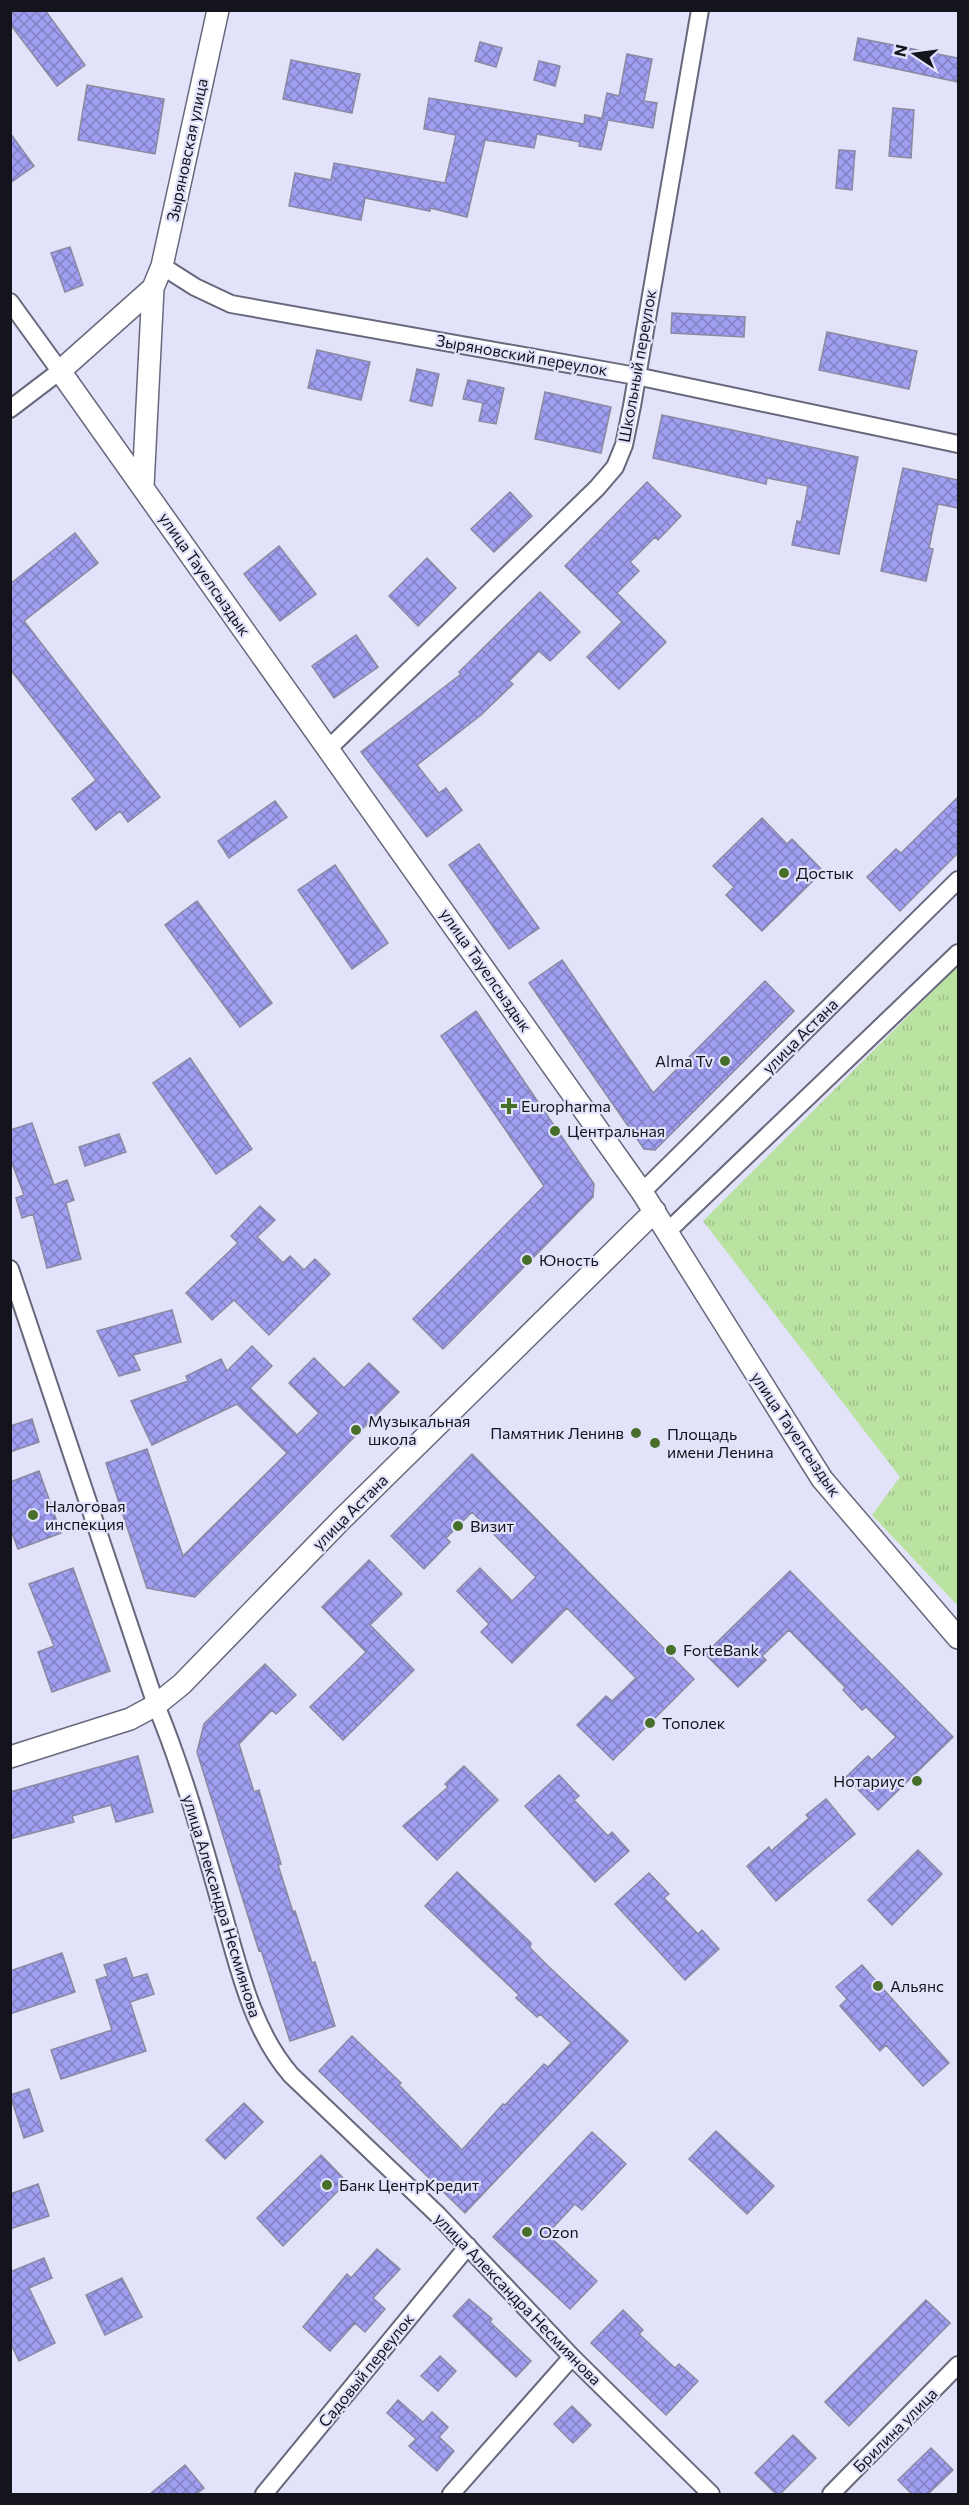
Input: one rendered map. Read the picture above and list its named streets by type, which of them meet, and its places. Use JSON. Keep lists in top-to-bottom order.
{
  "streets": {
    "street": [
      "Зыряновская улица",
      "Зыряновский переулок",
      "Школьный переулок",
      "улица Тауелсыздык",
      "улица Астана",
      "улица Александра Несмиянова",
      "Садовый переулок",
      "Брилина улица"
    ]
  },
  "crossings": [
    ["Зыряновская улица", "Зыряновский переулок"],
    ["Зыряновский переулок", "Школьный переулок"],
    ["Школьный переулок", "улица Тауелсыздык"],
    ["улица Тауелсыздык", "улица Астана"],
    ["улица Астана", "улица Александра Несмиянова"],
    ["улица Александра Несмиянова", "Садовый переулок"]
  ],
  "places": {
    "other": [
      "Достык",
      "Alma Tv",
      "Центральная",
      "Юность",
      "Музыкальная школа",
      "Памятник Ленинв",
      "Площадь имени Ленина",
      "Налоговая инспекция",
      "Визит",
      "ForteBank",
      "Тополек",
      "Нотариус",
      "Альянс",
      "Банк ЦентрКредит",
      "Ozon"
    ],
    "health": ["Europharma"]
  },
  "north": "left"
}
